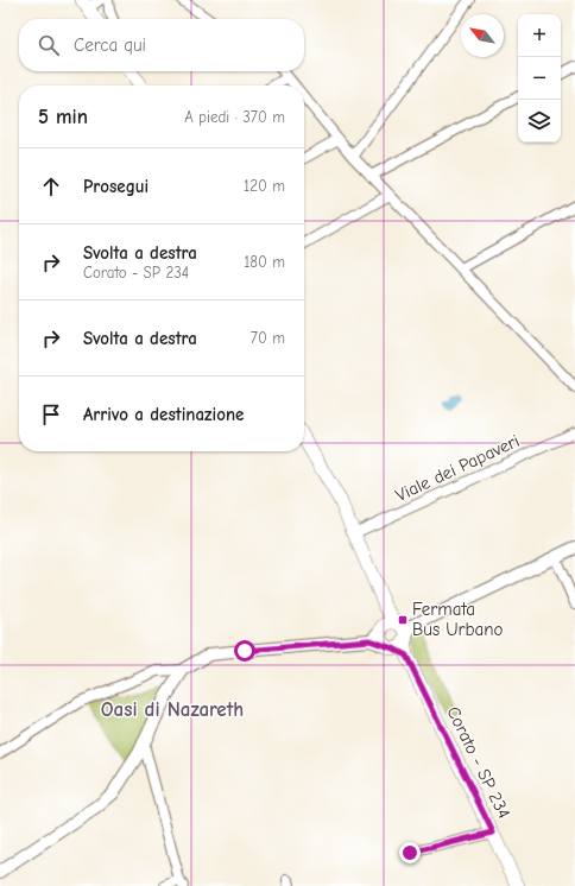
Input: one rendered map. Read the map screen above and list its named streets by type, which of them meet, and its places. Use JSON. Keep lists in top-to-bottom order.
{
  "streets": {
    "main road": ["Corato - SP 234"],
    "street": ["Viale dei Papaveri"]
  },
  "crossings": [
    ["Viale dei Papaveri", "Corato - SP 234"]
  ],
  "districts": ["Oasi di Nazareth"],
  "places": {
    "transit": ["Fermata Bus Urbano"]
  },
  "north": "top left",
  "page": {
    "map_buttons": ["+", "−"],
    "search": "Cerca qui",
    "heading": ["5 min", "A piedi · 370 m"],
    "list": [
      ["Prosegui", "120 m"],
      ["Svolta a destra", "Corato - SP 234", "180 m"],
      ["Svolta a destra", "70 m"],
      "Arrivo a destinazione"
    ]
  }
}
